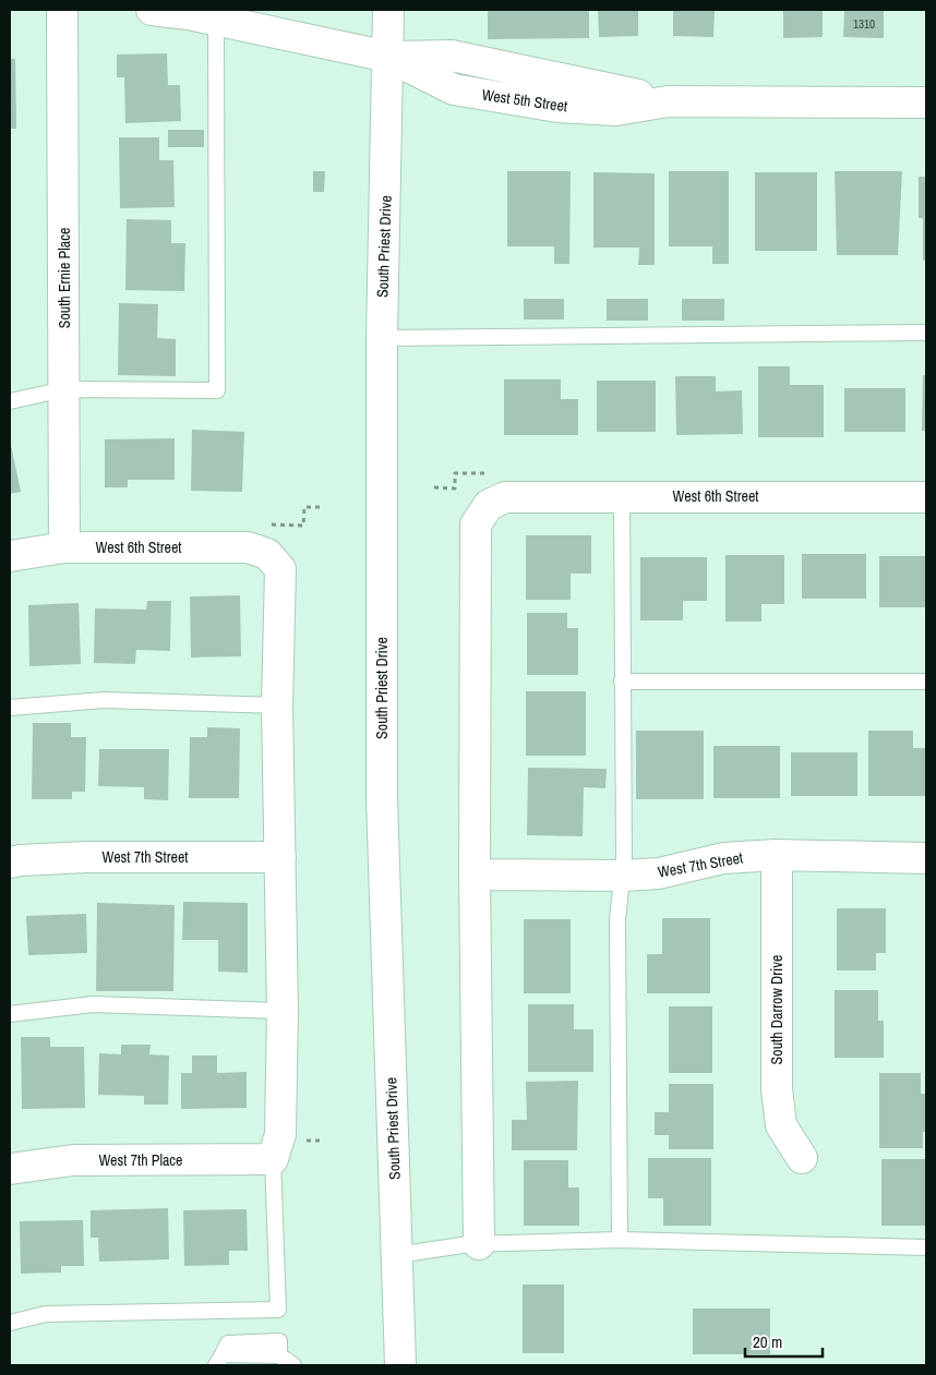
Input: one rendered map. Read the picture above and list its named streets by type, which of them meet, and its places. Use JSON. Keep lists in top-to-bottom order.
{
  "streets": {
    "street": [
      "West 5th Street",
      "South Priest Drive",
      "South Ernie Place",
      "West 6th Street",
      "West 7th Street",
      "South Darrow Drive",
      "West 7th Place"
    ]
  },
  "crossings": [
    ["West 5th Street", "South Priest Drive"],
    ["South Ernie Place", "West 6th Street"],
    ["West 7th Street", "South Darrow Drive"]
  ],
  "house_numbers": ["1310"],
  "scale_bar": "20 m"
}
